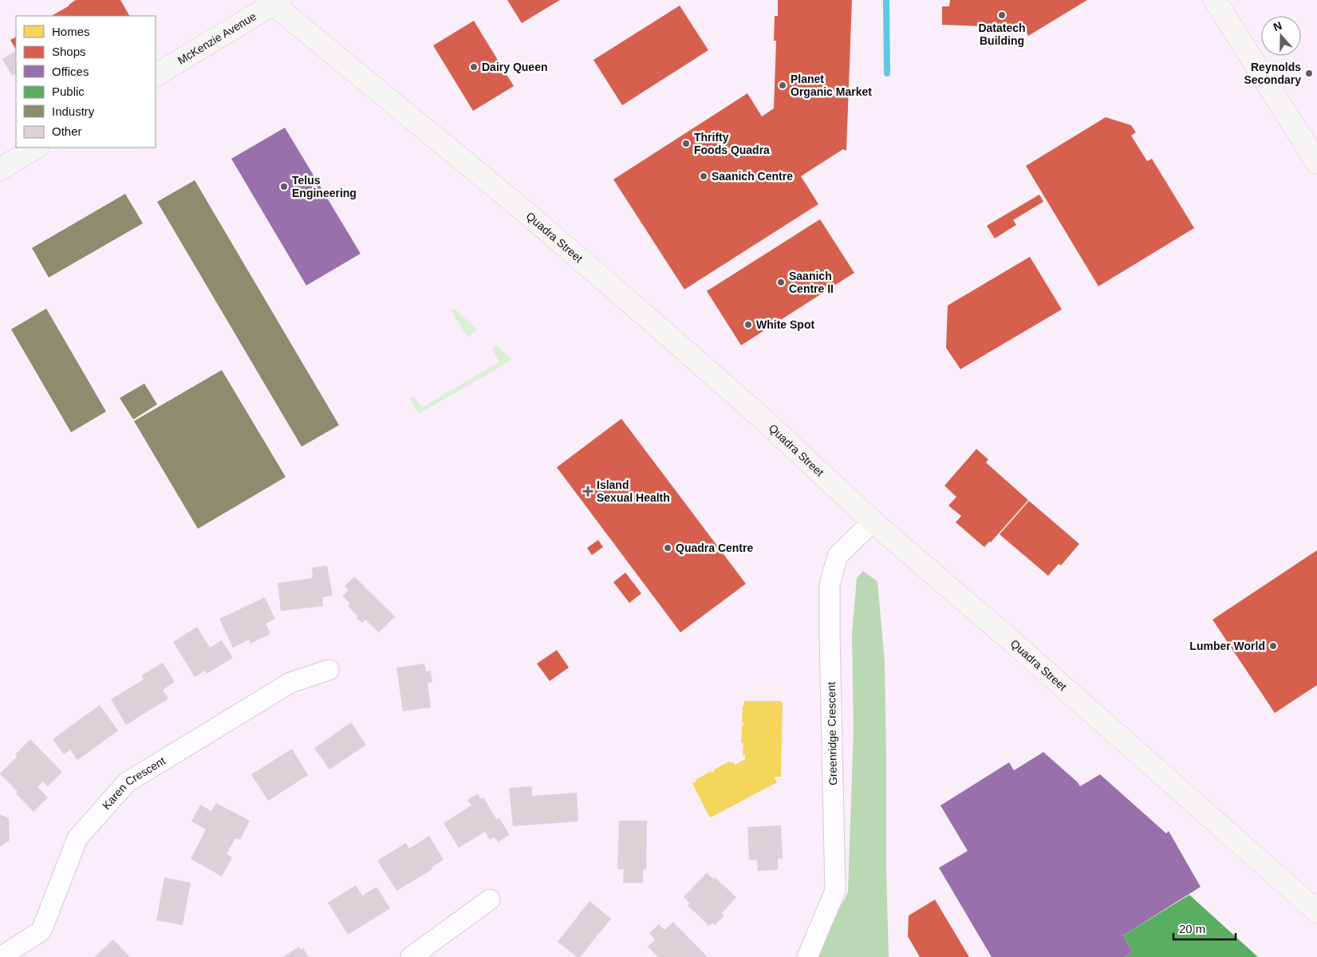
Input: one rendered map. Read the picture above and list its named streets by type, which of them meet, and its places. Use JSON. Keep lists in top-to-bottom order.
{
  "streets": {
    "main road": ["McKenzie Avenue", "Quadra Street"],
    "street": ["Greenridge Crescent", "Karen Crescent"]
  },
  "crossings": [
    ["McKenzie Avenue", "Quadra Street"],
    ["Quadra Street", "Greenridge Crescent"]
  ],
  "places": {
    "other": [
      "Datatech Building",
      "Dairy Queen",
      "Reynolds Secondary",
      "Planet Organic Market",
      "Thrifty Foods Quadra",
      "Saanich Centre",
      "Telus Engineering",
      "Saanich Centre II",
      "White Spot",
      "Quadra Centre",
      "Lumber World"
    ],
    "health": ["Island Sexual Health"]
  },
  "legend": [
    "Homes",
    "Shops",
    "Offices",
    "Public",
    "Industry",
    "Other"
  ],
  "scale_bar": "20 m",
  "north": "top"
}
